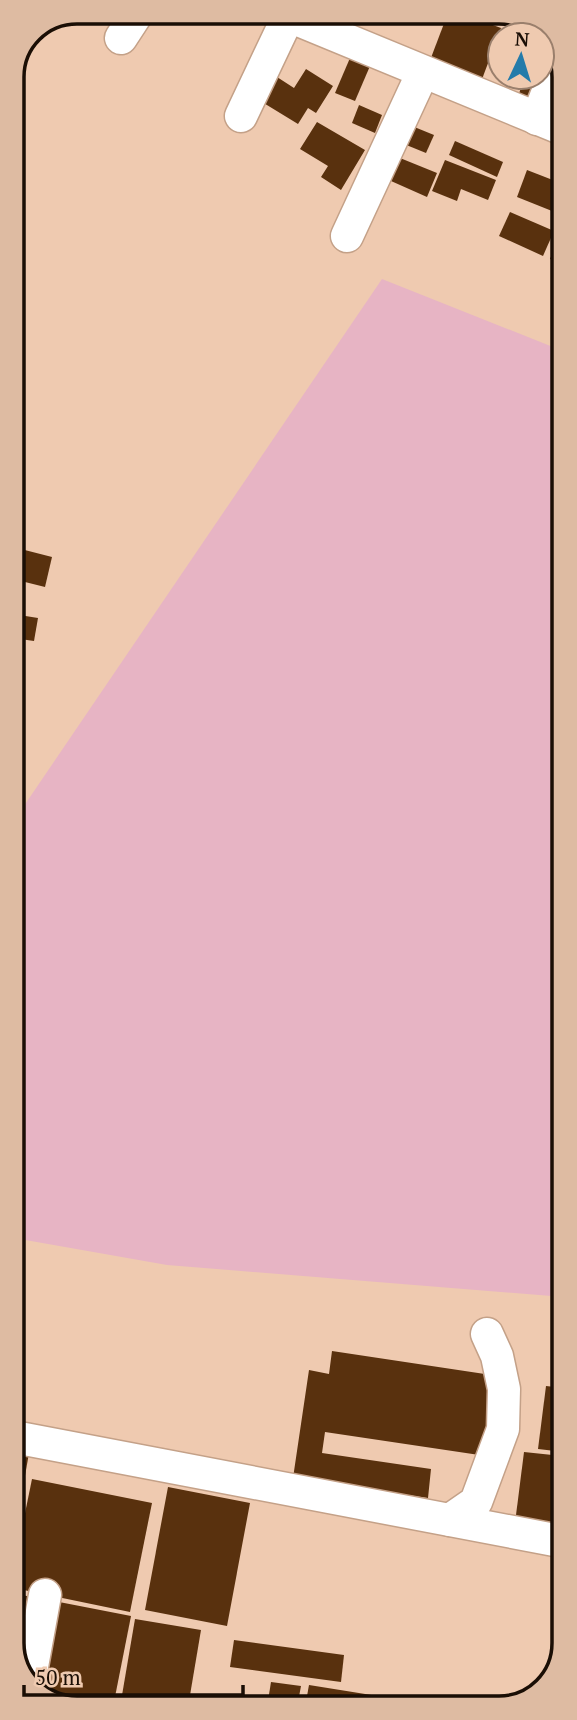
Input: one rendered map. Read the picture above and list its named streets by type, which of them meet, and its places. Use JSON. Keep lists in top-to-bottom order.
{
  "scale_bar": "50 m",
  "north": "top"
}
